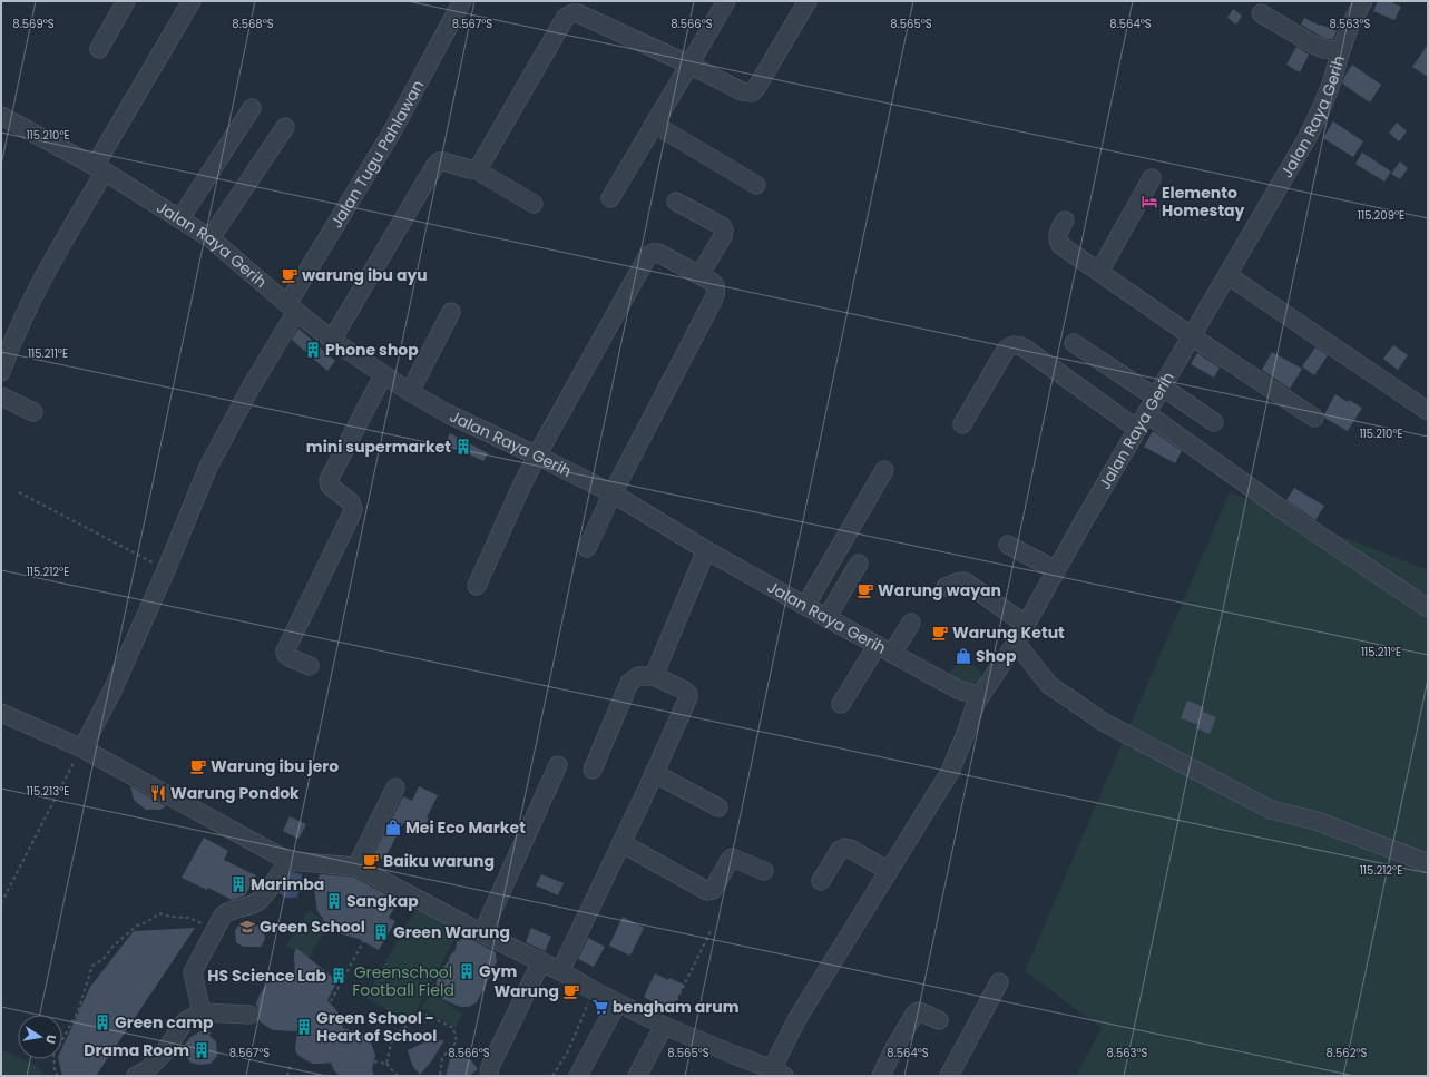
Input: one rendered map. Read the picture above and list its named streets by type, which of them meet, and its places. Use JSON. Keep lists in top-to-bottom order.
{
  "streets": {
    "street": ["Jalan Raya Gerih", "Jalan Tugu Pahlawan"]
  },
  "crossings": [
    ["Jalan Raya Gerih", "Jalan Tugu Pahlawan"]
  ],
  "parks": ["Greenschool Football Field"],
  "places": {
    "hotel": ["Elemento Homestay"],
    "cafe": [
      "warung ibu ayu",
      "Warung wayan",
      "Warung Ketut",
      "Warung ibu jero",
      "Baiku warung",
      "Warung"
    ],
    "building": [
      "Phone shop",
      "mini supermarket",
      "Marimba",
      "Sangkap",
      "Green Warung",
      "Gym",
      "HS Science Lab",
      "Green camp",
      "Green School - Heart of School",
      "Drama Room"
    ],
    "shop": ["Shop", "Mei Eco Market"],
    "restaurant": ["Warung Pondok"],
    "school or university": ["Green School"],
    "supermarket": ["bengham arum"]
  },
  "north": "right",
  "coordinates": [
    "8.569°S",
    "8.568°S",
    "8.567°S",
    "8.566°S",
    "8.565°S",
    "8.564°S",
    "8.563°S",
    "115.210°E",
    "115.209°E",
    "115.211°E",
    "115.212°E",
    "115.213°E",
    "8.562°S"
  ]
}
